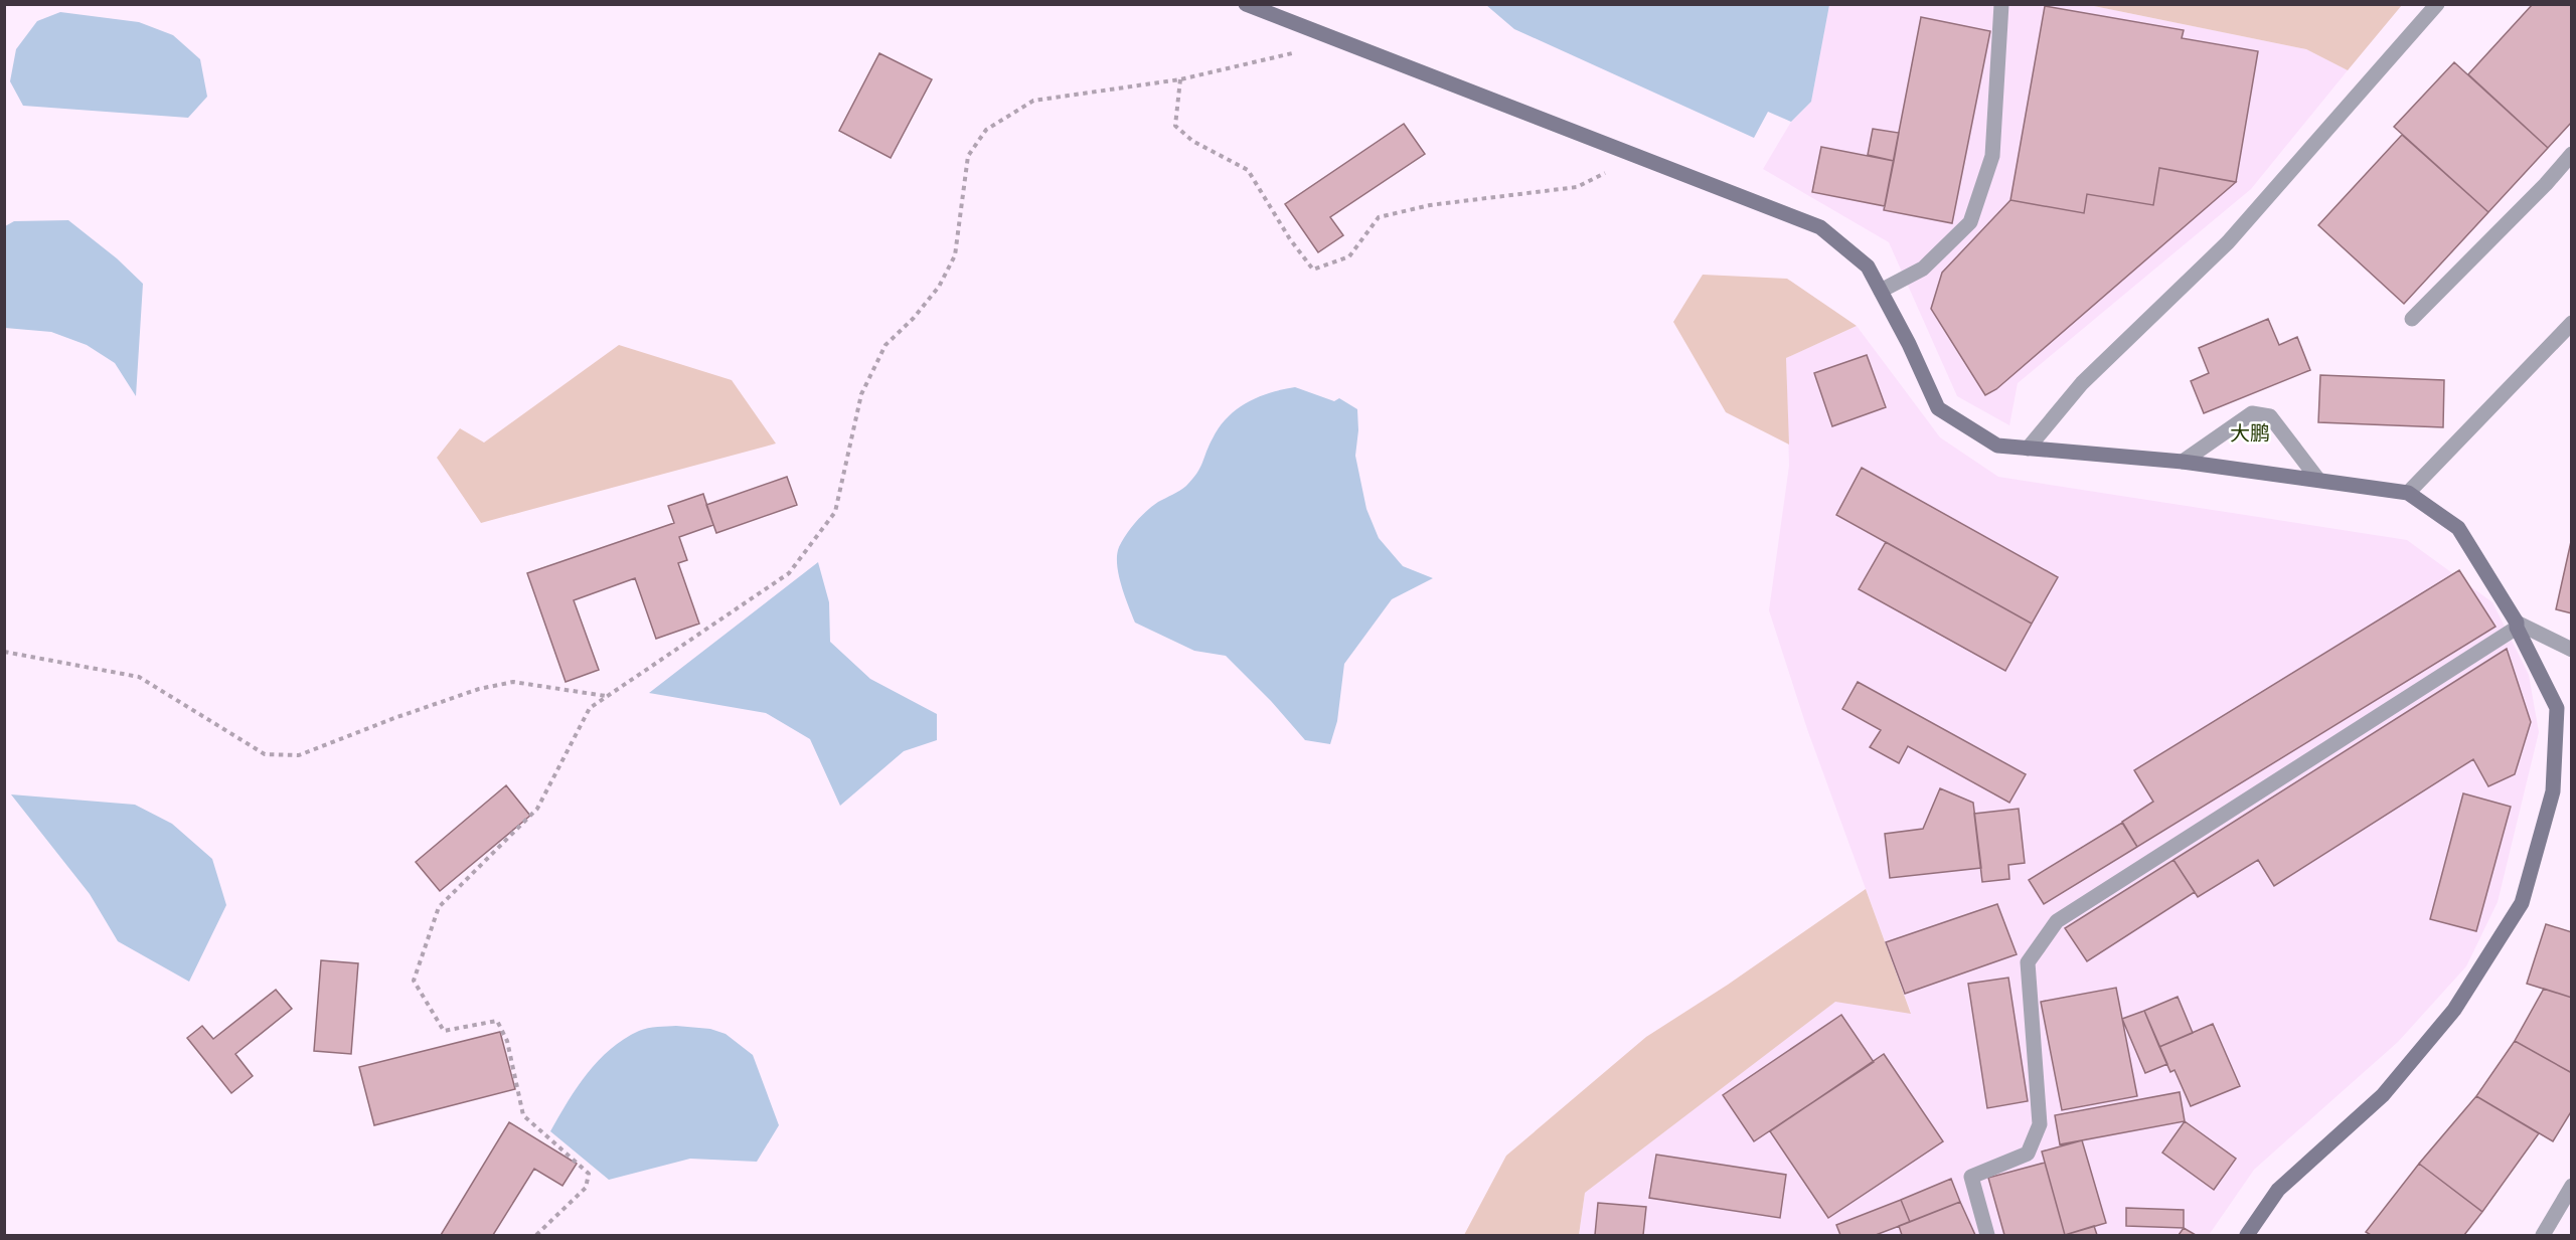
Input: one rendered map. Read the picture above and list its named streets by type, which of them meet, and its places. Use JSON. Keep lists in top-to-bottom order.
{
  "districts": ["大鹏"]
}
